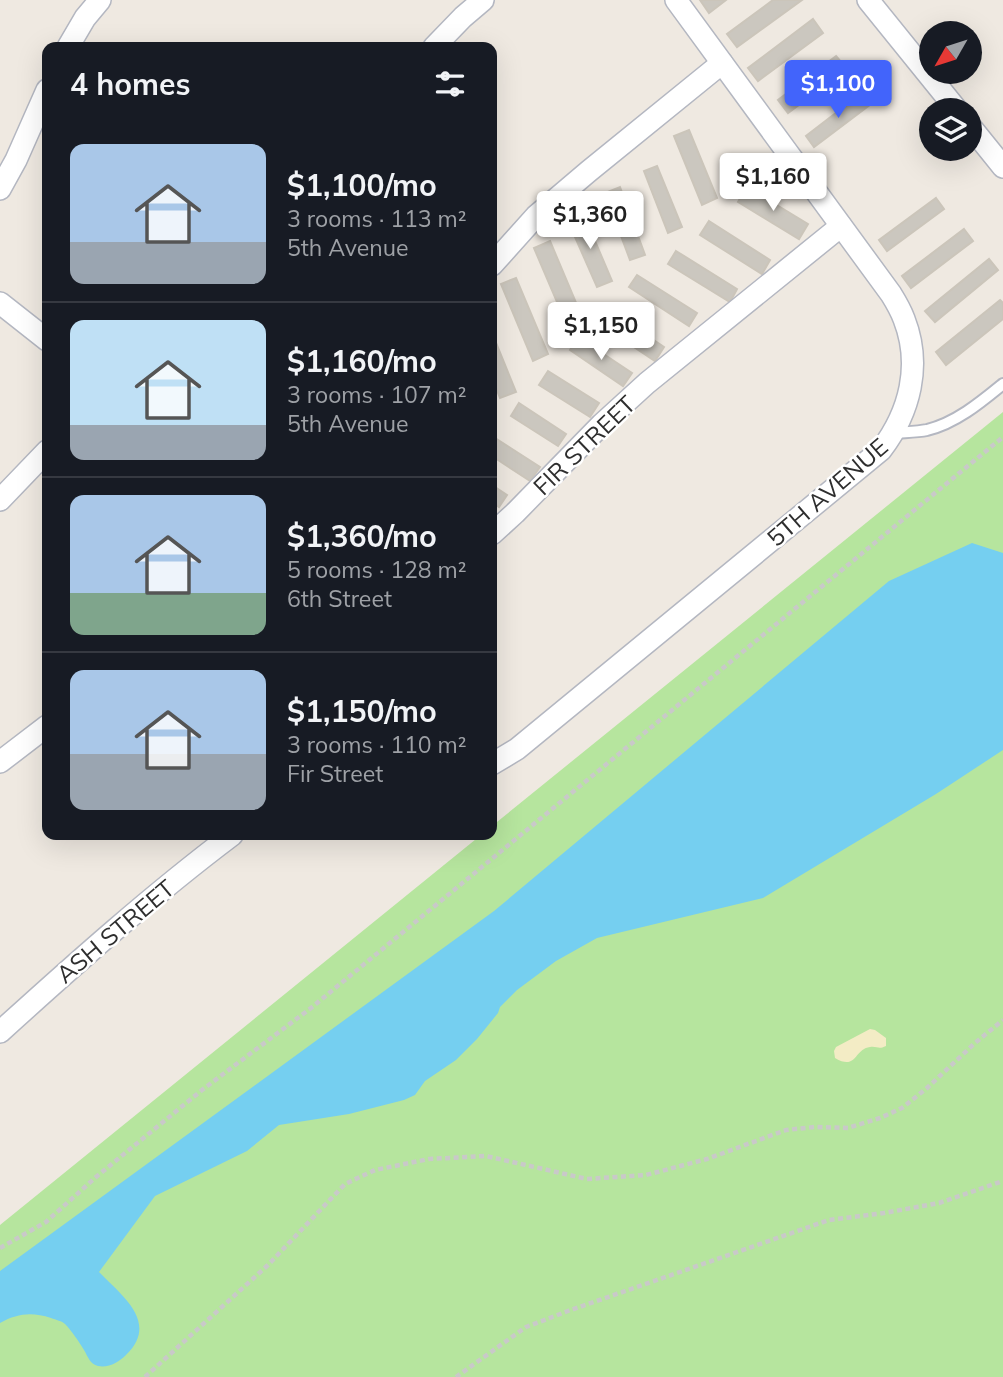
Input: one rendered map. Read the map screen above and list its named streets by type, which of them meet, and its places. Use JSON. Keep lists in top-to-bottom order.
{
  "streets": {
    "street": ["FIR STREET", "5TH AVENUE", "ASH STREET"]
  },
  "crossings": [
    ["FIR STREET", "5TH AVENUE"]
  ],
  "north": "bottom left",
  "page": {
    "heading": "4 homes",
    "price": [
      "$1,100",
      "$1,160",
      "$1,360",
      "$1,150"
    ],
    "list": [
      {
        "name": "$1,100/mo",
        "note": "3 rooms · 113 m² · 5th Avenue"
      },
      {
        "name": "$1,160/mo",
        "note": "3 rooms · 107 m² · 5th Avenue"
      },
      {
        "name": "$1,360/mo",
        "note": "5 rooms · 128 m² · 6th Street"
      },
      {
        "name": "$1,150/mo",
        "note": "3 rooms · 110 m² · Fir Street"
      }
    ]
  }
}
